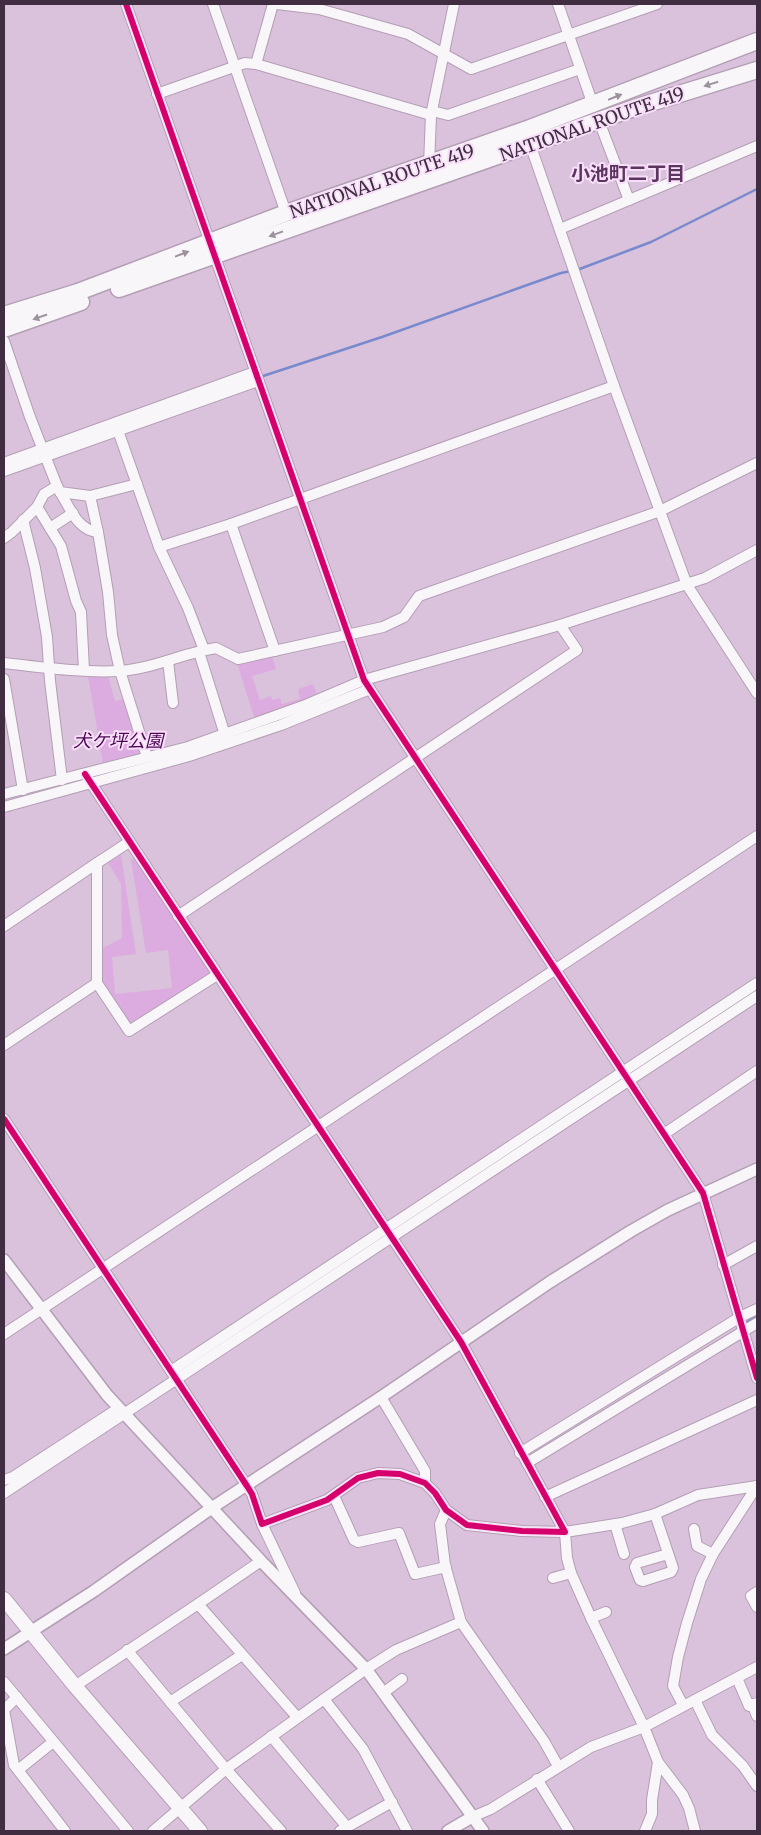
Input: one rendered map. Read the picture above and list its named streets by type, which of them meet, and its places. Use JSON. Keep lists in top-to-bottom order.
{
  "streets": {
    "highway": ["NATIONAL ROUTE 419"]
  },
  "districts": ["小池町二丁目"],
  "parks": ["犬ケ坪公園"]
}
